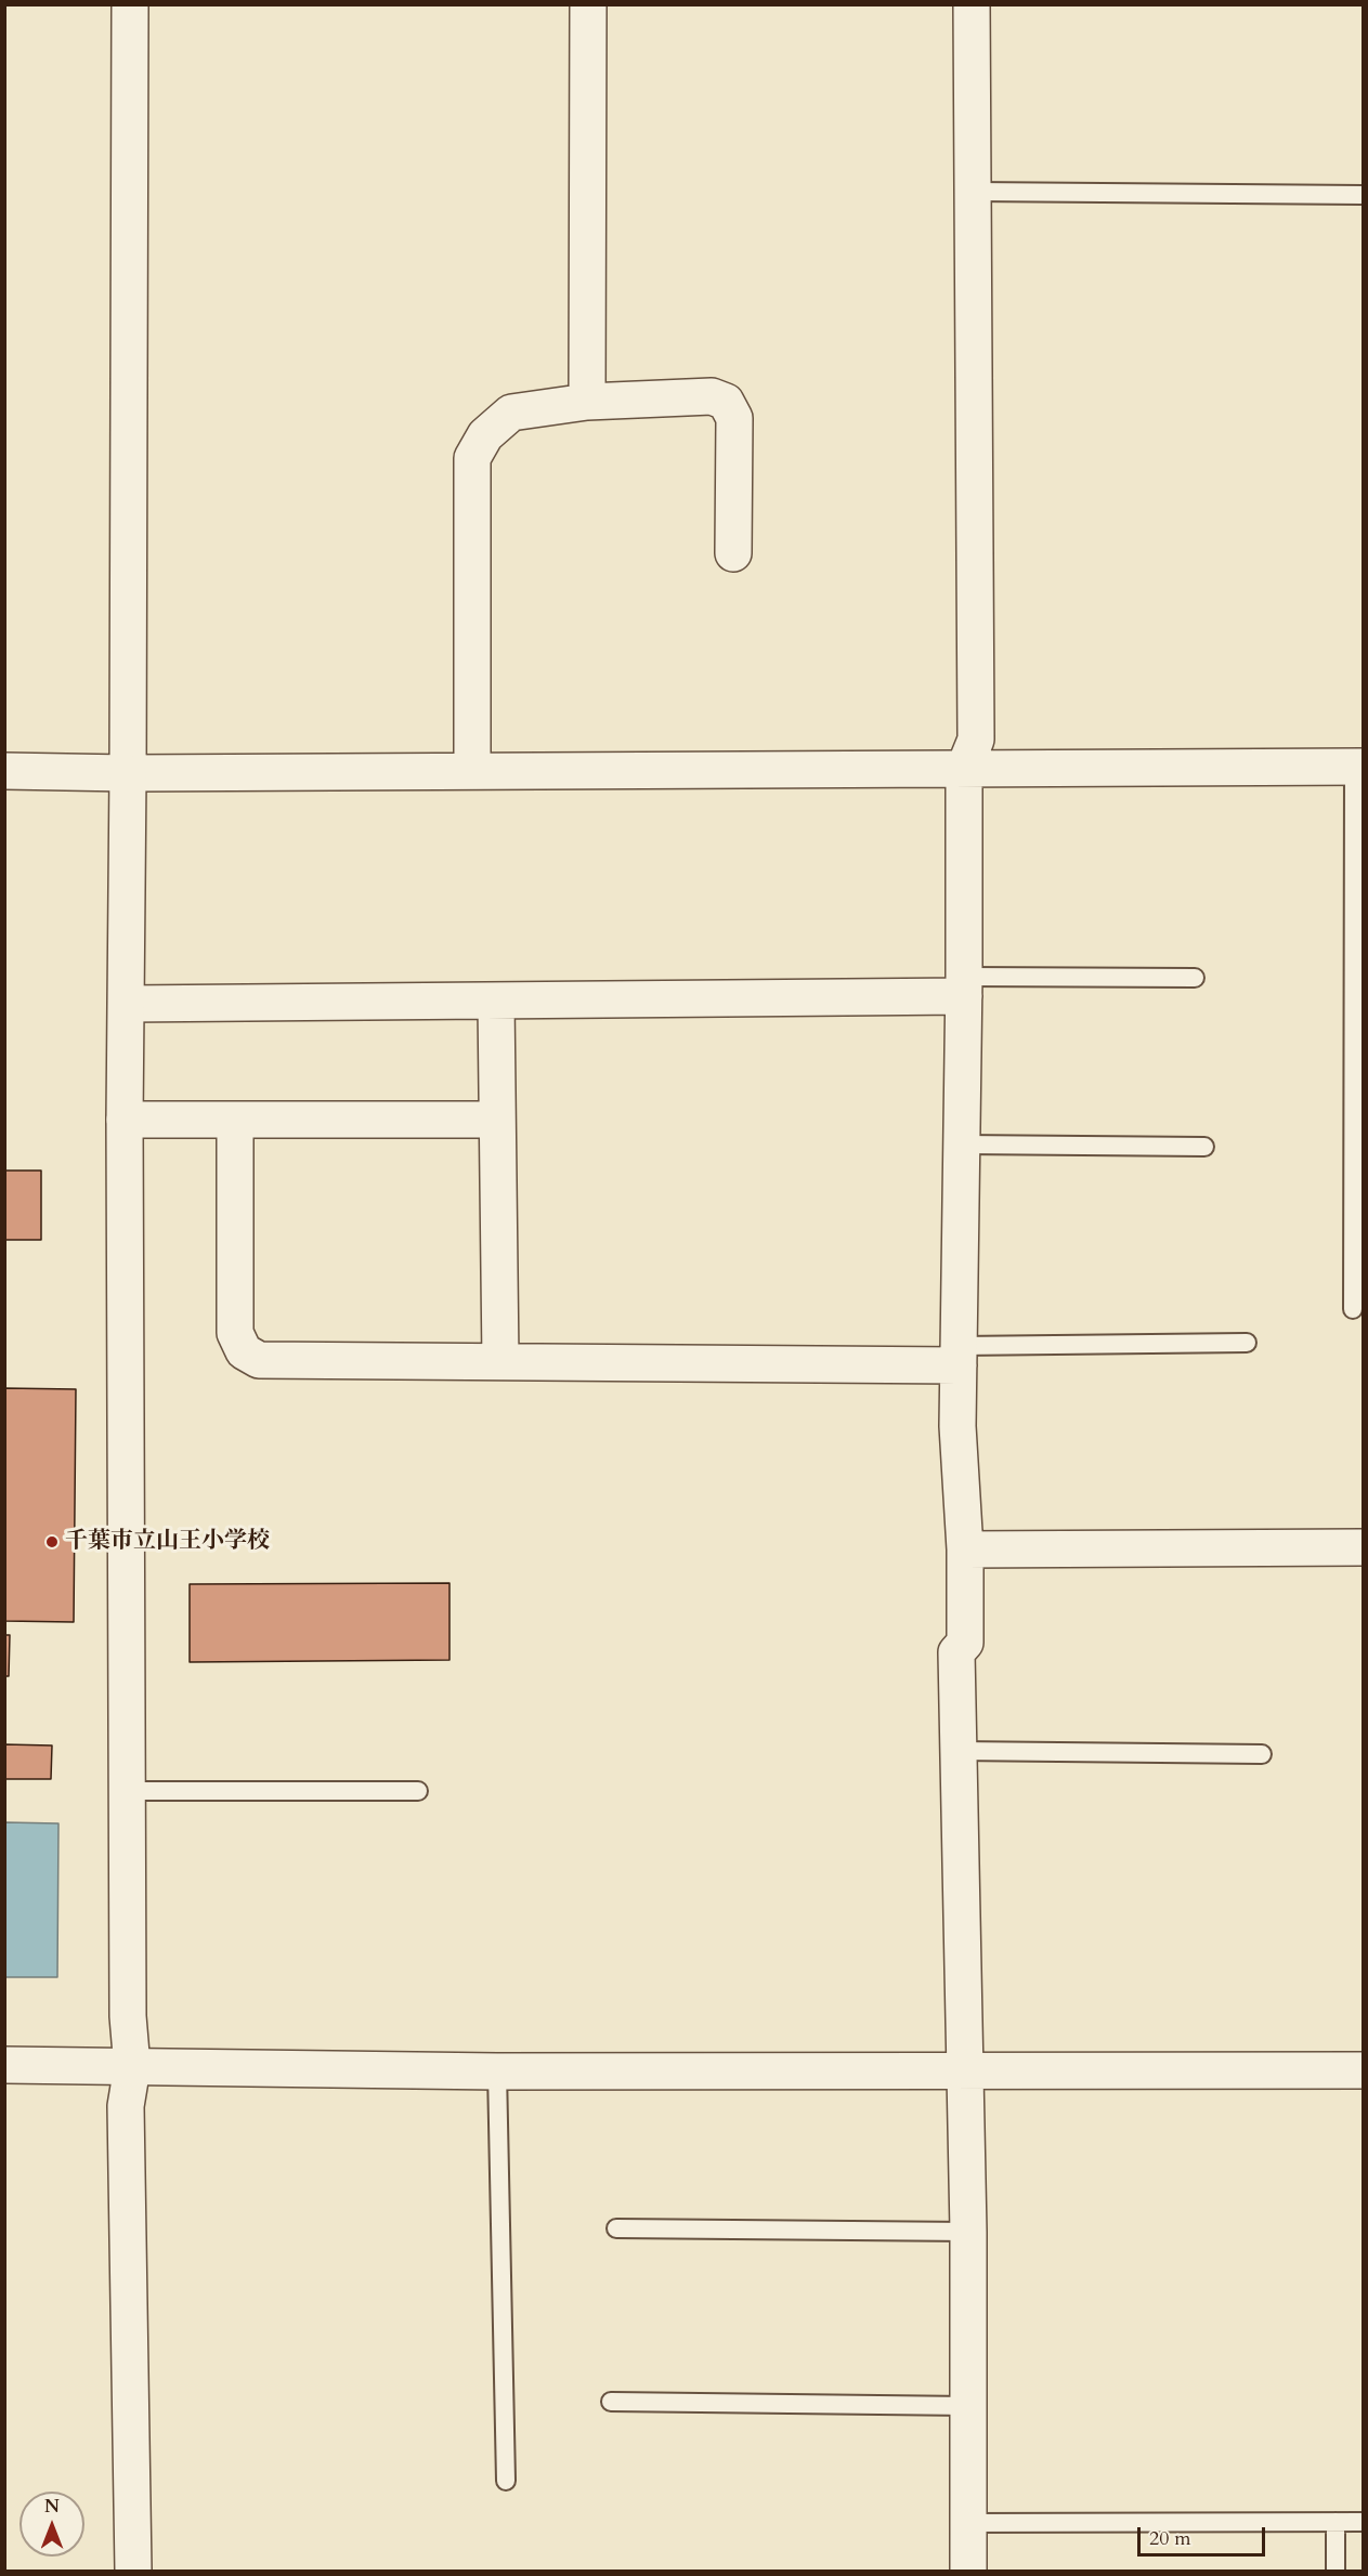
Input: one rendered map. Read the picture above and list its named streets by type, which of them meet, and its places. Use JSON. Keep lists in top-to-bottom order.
{
  "places": ["千葉市立山王小学校"],
  "scale_bar": "20 m",
  "north": "top"
}
